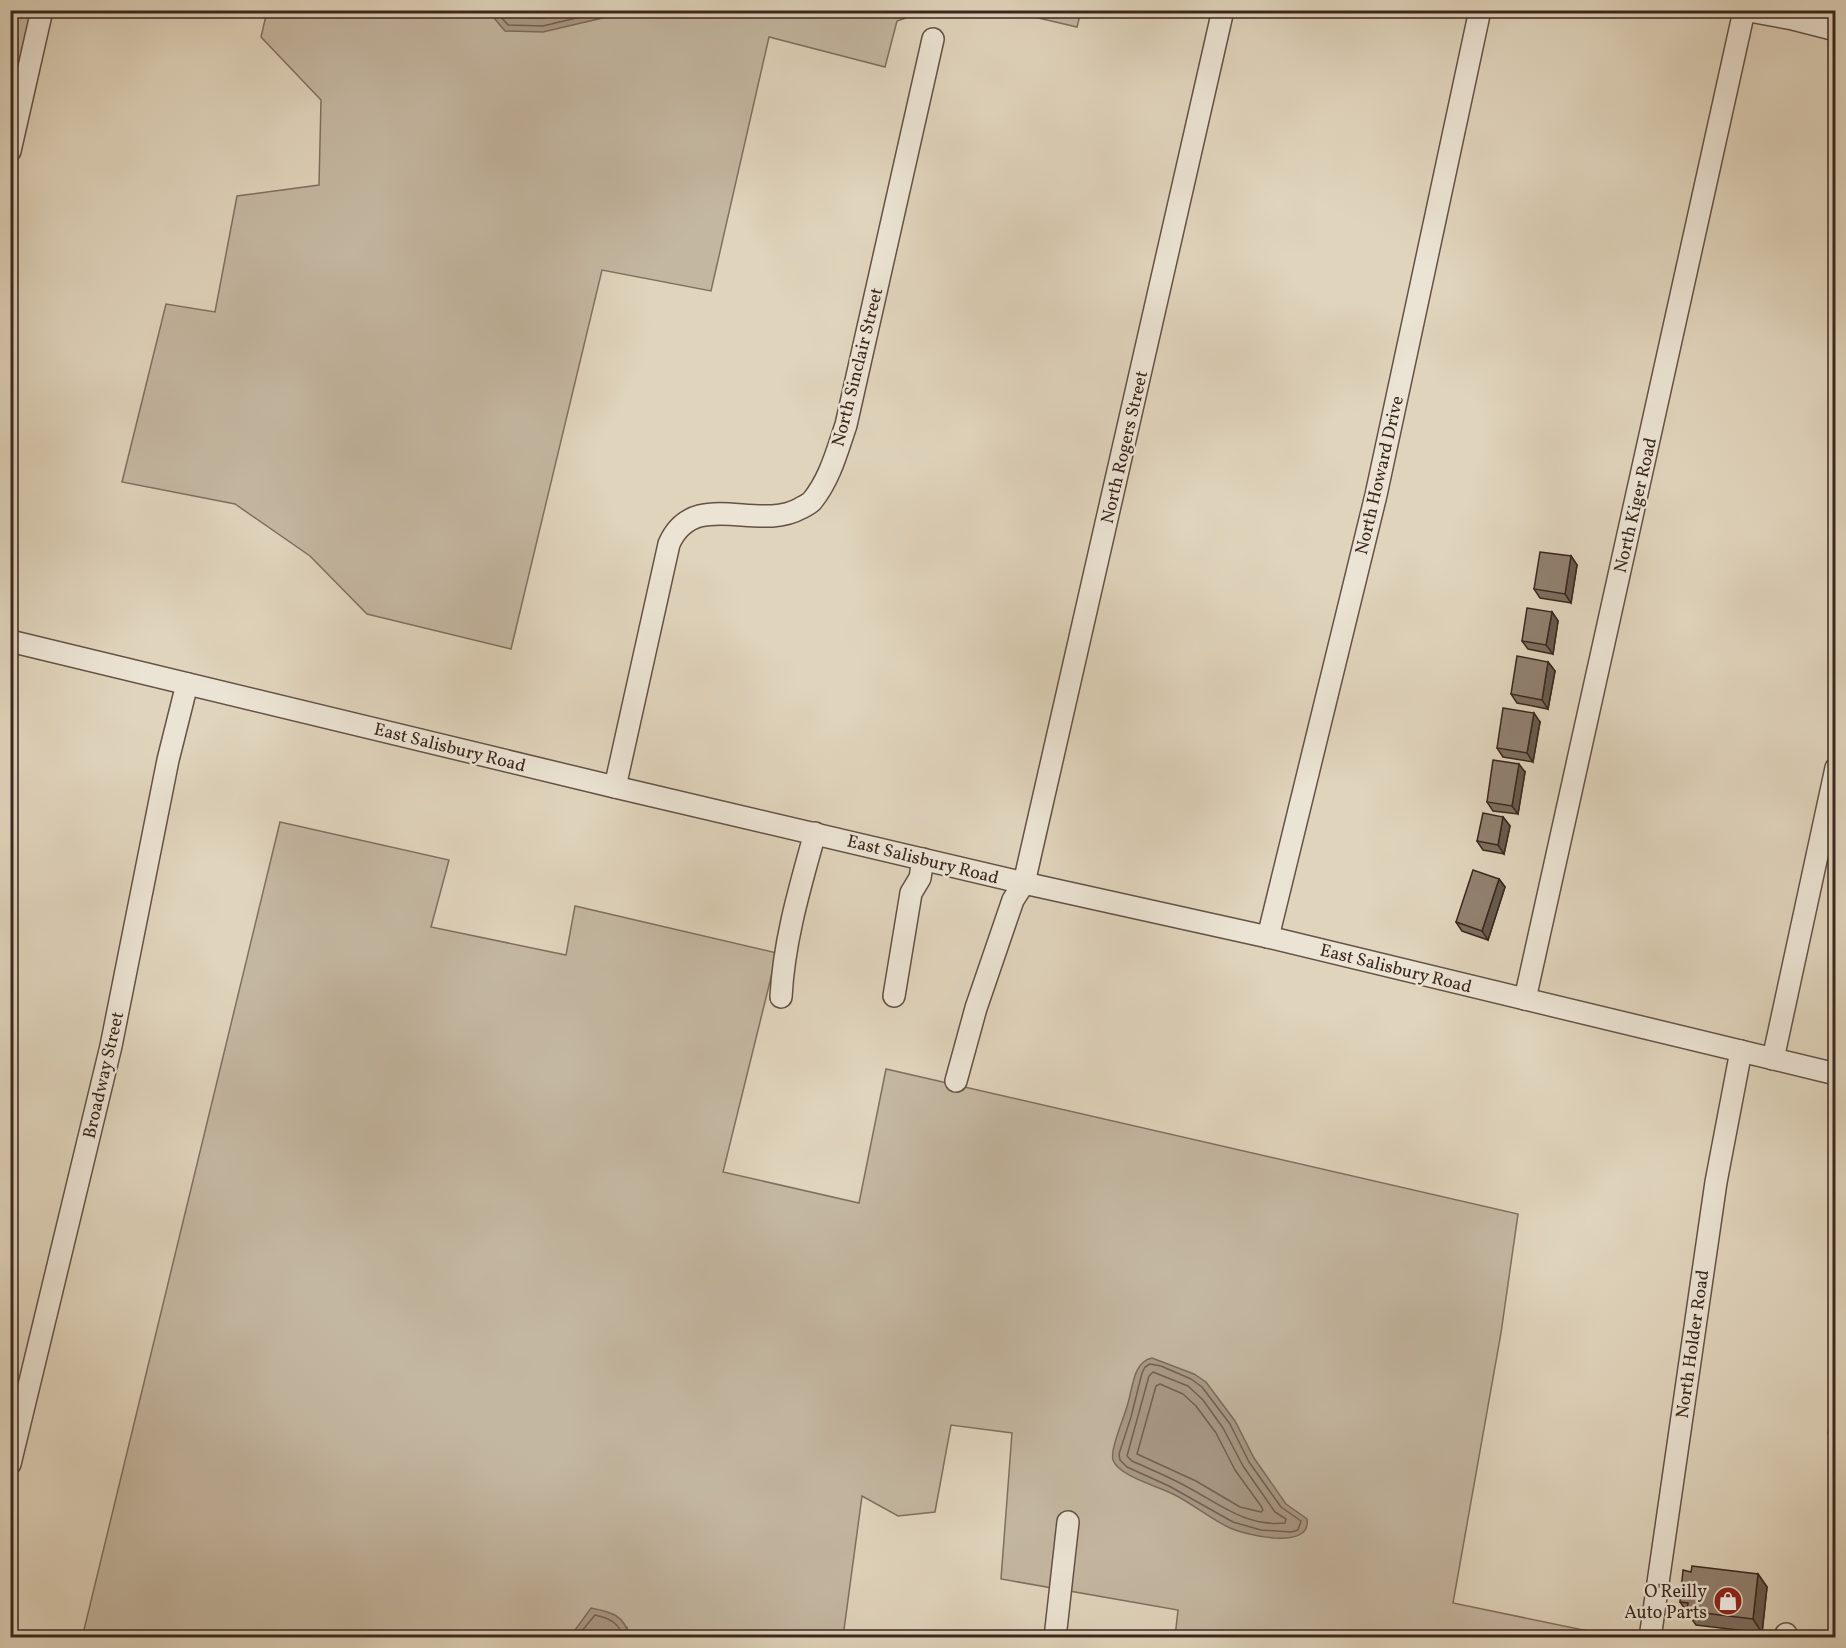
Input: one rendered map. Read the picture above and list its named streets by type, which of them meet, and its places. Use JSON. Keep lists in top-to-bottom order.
{
  "streets": {
    "street": [
      "North Sinclair Street",
      "North Rogers Street",
      "North Howard Drive",
      "North Kiger Road",
      "East Salisbury Road",
      "Broadway Street",
      "North Holder Road"
    ]
  },
  "crossings": [
    ["North Sinclair Street", "East Salisbury Road"],
    ["North Rogers Street", "East Salisbury Road"],
    ["North Howard Drive", "East Salisbury Road"],
    ["North Kiger Road", "East Salisbury Road"],
    ["East Salisbury Road", "Broadway Street"],
    ["East Salisbury Road", "North Holder Road"]
  ],
  "places": {
    "shop": ["O'Reilly Auto Parts"]
  }
}
